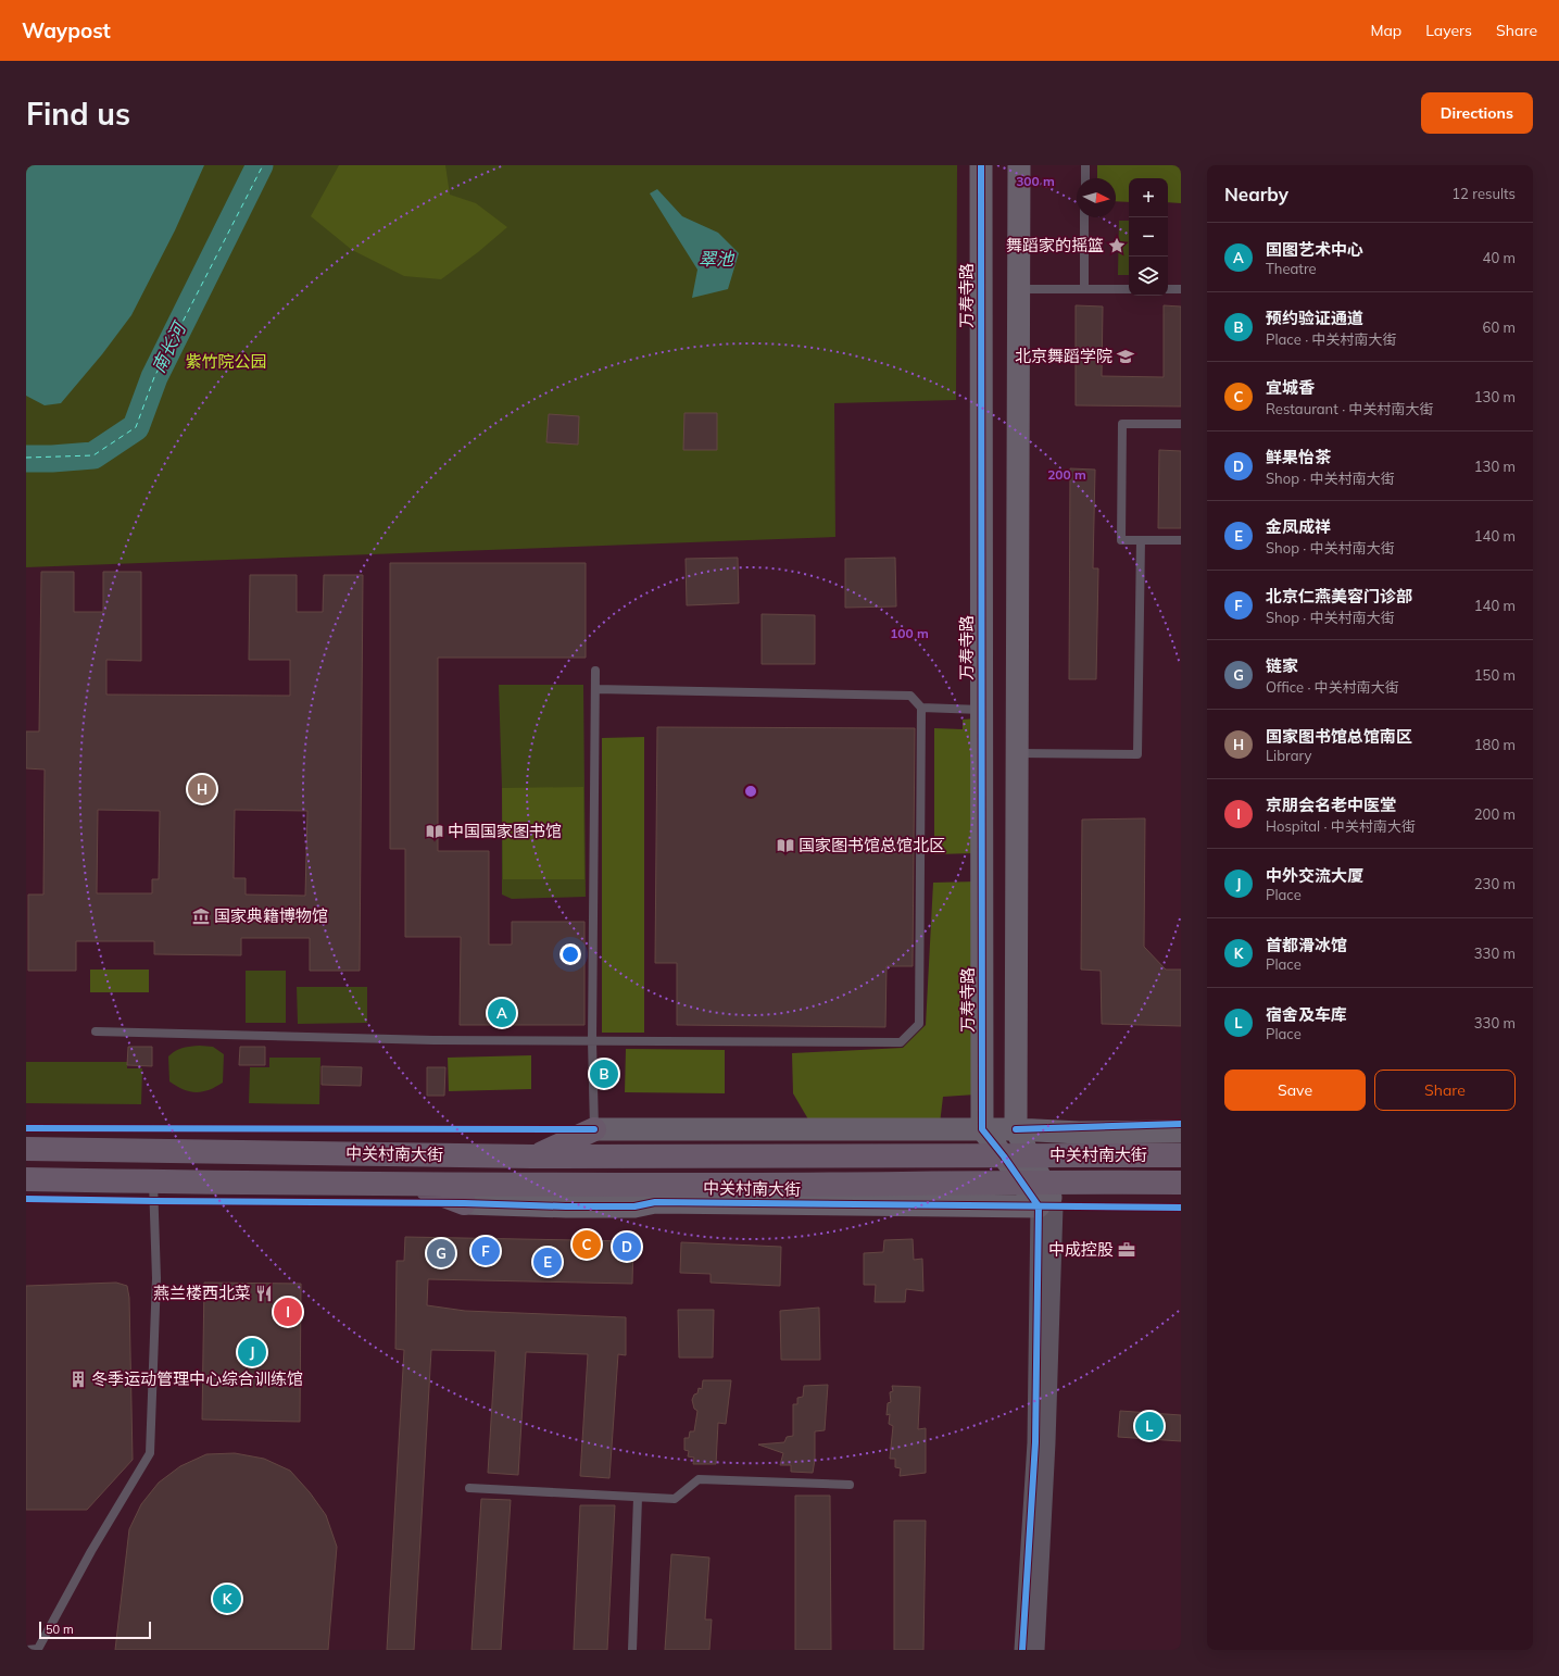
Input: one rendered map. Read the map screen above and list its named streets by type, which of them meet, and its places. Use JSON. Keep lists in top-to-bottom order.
{
  "streets": {
    "main road": ["中关村南大街"],
    "street": ["万寿寺路"]
  },
  "crossings": [
    ["万寿寺路", "中关村南大街"]
  ],
  "water": ["翠池", "南长河"],
  "parks": ["紫竹院公园"],
  "places": {
    "place": ["舞蹈家的摇篮"],
    "school or university": ["北京舞蹈学院"],
    "library": ["中国国家图书馆", "国家图书馆总馆北区"],
    "museum": ["国家典籍博物馆"],
    "office": ["中成控股"],
    "restaurant": ["燕兰楼西北菜"],
    "building": ["冬季运动管理中心综合训练馆"]
  },
  "scale_bar": "50 m",
  "north": "right",
  "page": {
    "header": "Waypost",
    "nav": ["Map", "Layers", "Share"],
    "buttons": [
      "Directions",
      ["Save", "Share"]
    ],
    "title": "Find us",
    "heading": ["Nearby", "12 results"],
    "map_buttons": ["+", "−"],
    "list": [
      {
        "mark": "A",
        "name": "国图艺术中心",
        "note": "Theatre",
        "value": "40 m"
      },
      {
        "mark": "B",
        "name": "预约验证通道",
        "note": "Place · 中关村南大街",
        "value": "60 m"
      },
      {
        "mark": "C",
        "name": "宜城香",
        "note": "Restaurant · 中关村南大街",
        "value": "130 m"
      },
      {
        "mark": "D",
        "name": "鲜果怡茶",
        "note": "Shop · 中关村南大街",
        "value": "130 m"
      },
      {
        "mark": "E",
        "name": "金凤成祥",
        "note": "Shop · 中关村南大街",
        "value": "140 m"
      },
      {
        "mark": "F",
        "name": "北京仁燕美容门诊部",
        "note": "Shop · 中关村南大街",
        "value": "140 m"
      },
      {
        "mark": "G",
        "name": "链家",
        "note": "Office · 中关村南大街",
        "value": "150 m"
      },
      {
        "mark": "H",
        "name": "国家图书馆总馆南区",
        "note": "Library",
        "value": "180 m"
      },
      {
        "mark": "I",
        "name": "京朋会名老中医堂",
        "note": "Hospital · 中关村南大街",
        "value": "200 m"
      },
      {
        "mark": "J",
        "name": "中外交流大厦",
        "note": "Place",
        "value": "230 m"
      },
      {
        "mark": "K",
        "name": "首都滑冰馆",
        "note": "Place",
        "value": "330 m"
      },
      {
        "mark": "L",
        "name": "宿舍及车库",
        "note": "Place",
        "value": "330 m"
      }
    ],
    "pins": [
      "H",
      "A",
      "B",
      "C",
      "D",
      "F",
      "G",
      "E",
      "I",
      "J",
      "L",
      "K"
    ],
    "scale": "50 m"
  },
  "rings": ["300 m", "200 m", "100 m"]
}
